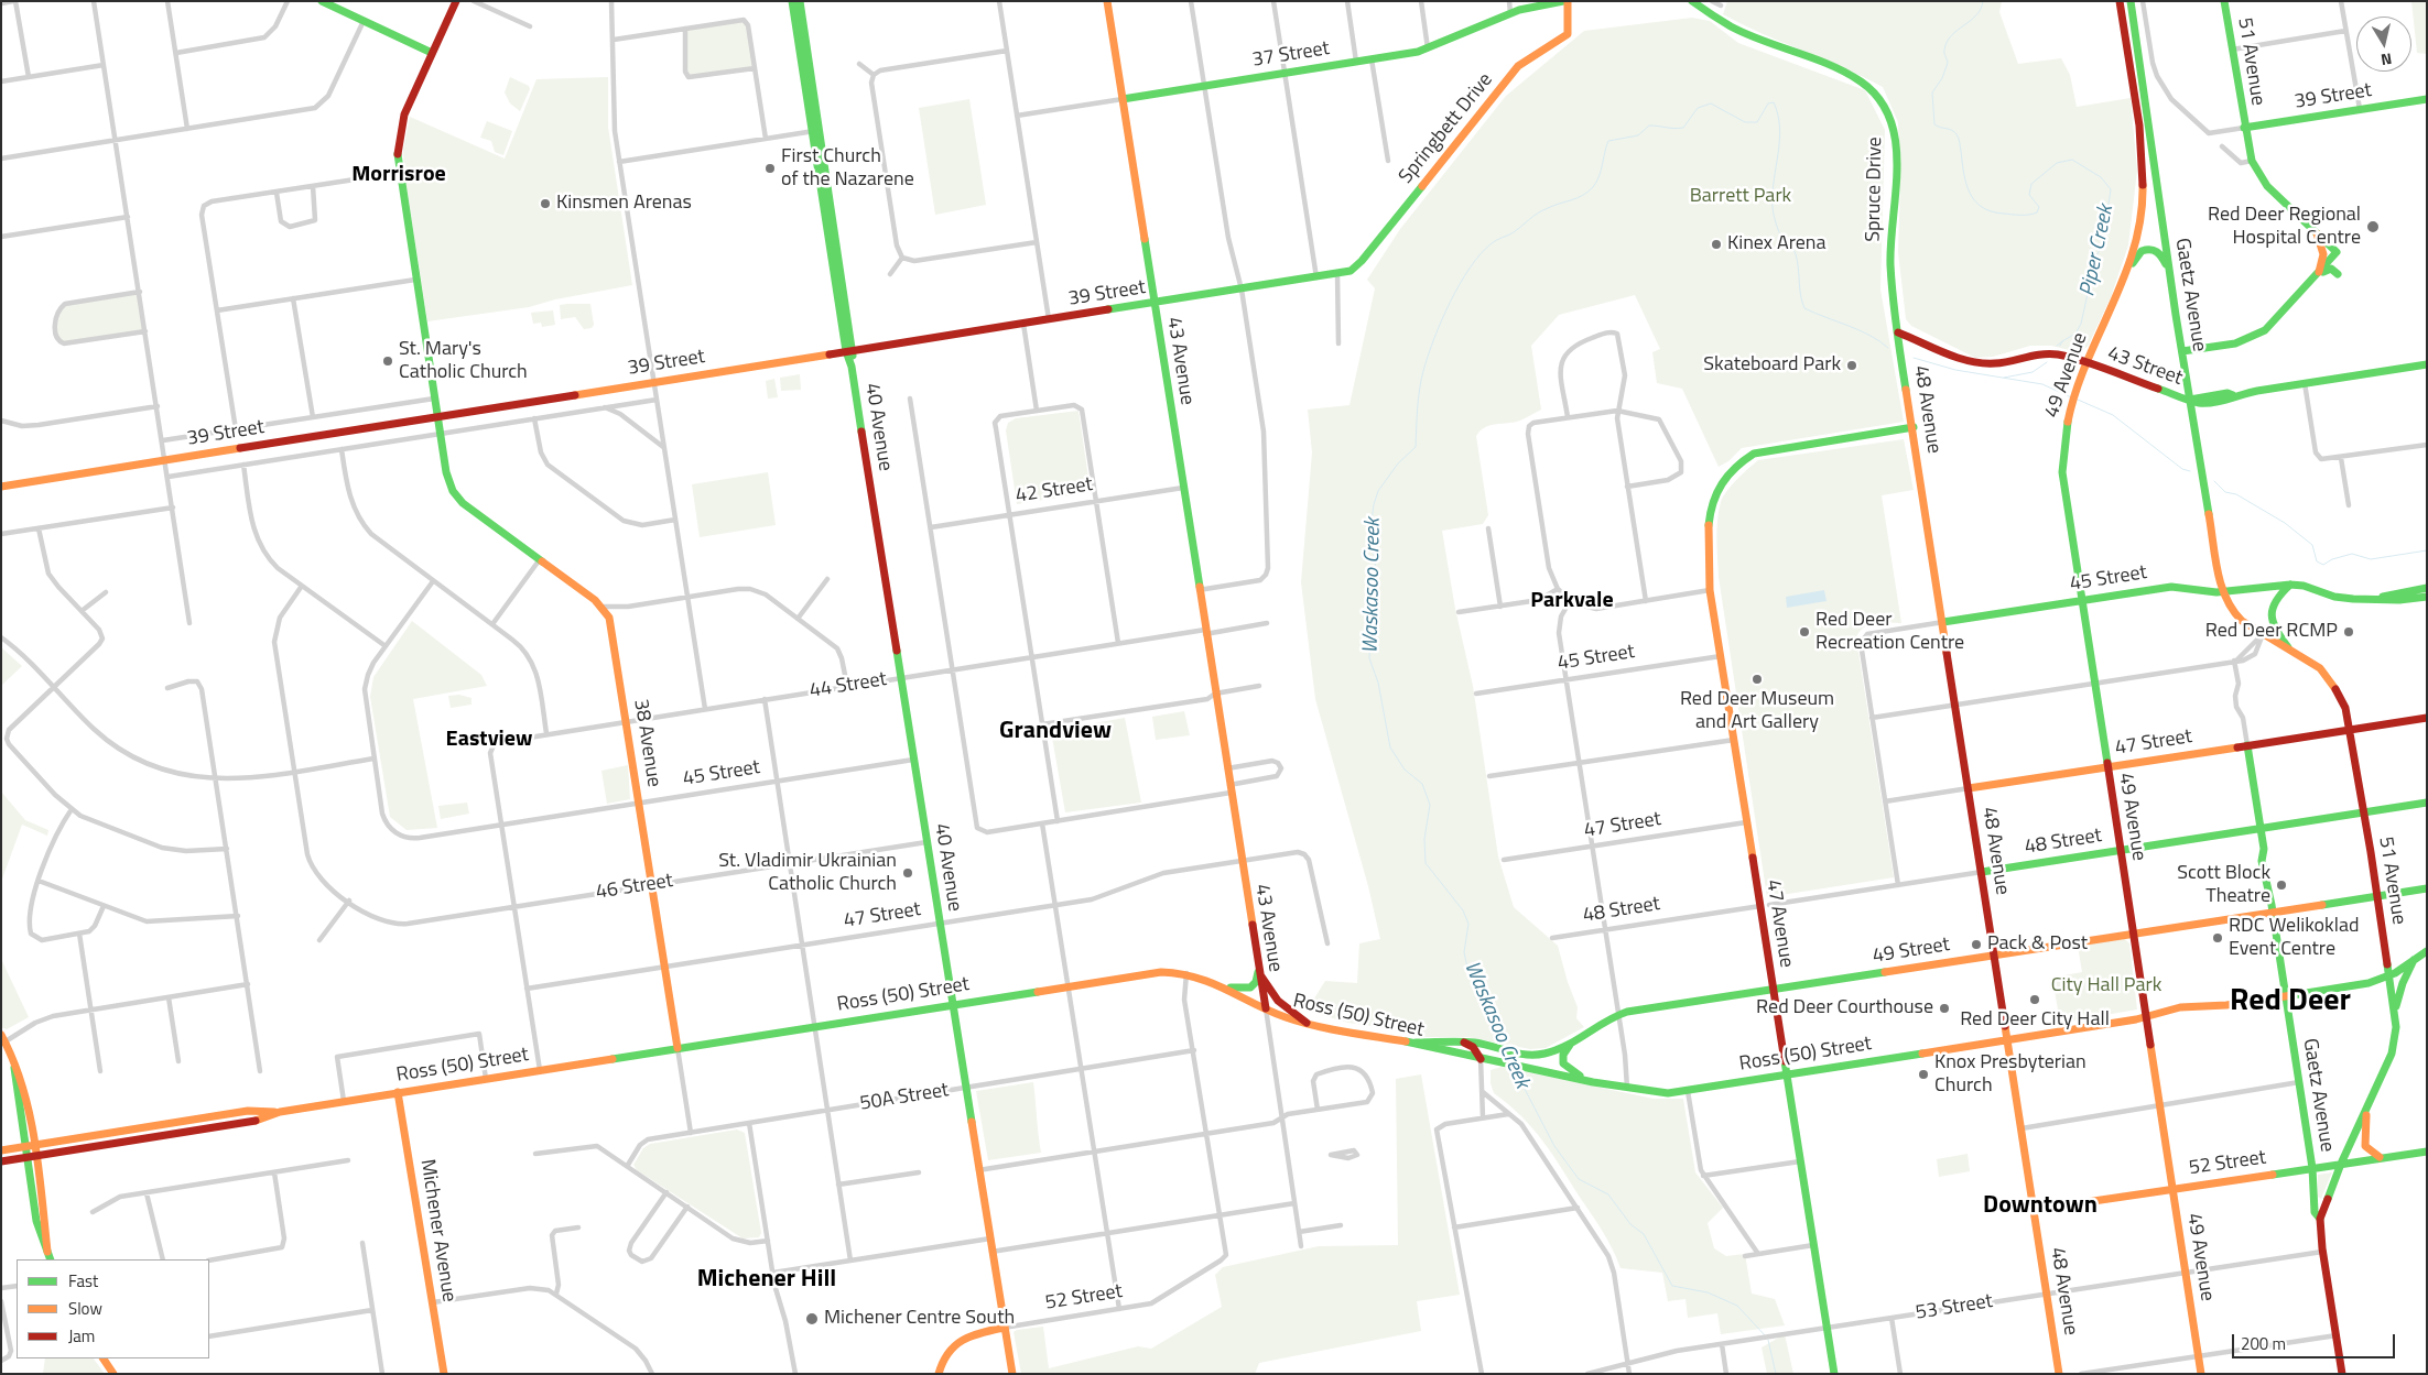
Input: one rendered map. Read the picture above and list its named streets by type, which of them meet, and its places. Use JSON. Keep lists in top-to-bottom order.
{
  "streets": {
    "street": [
      "37 Street",
      "51 Avenue",
      "39 Street",
      "Springbett Drive",
      "Spruce Drive",
      "Gaetz Avenue",
      "43 Avenue",
      "43 Street",
      "49 Avenue",
      "48 Avenue",
      "40 Avenue",
      "42 Street",
      "45 Street",
      "44 Street",
      "38 Avenue",
      "47 Street",
      "48 Street",
      "46 Street",
      "47 Avenue",
      "49 Street",
      "Ross (50) Street",
      "50A Street",
      "52 Street",
      "Michener Avenue",
      "53 Street"
    ]
  },
  "crossings": [
    ["37 Street", "Springbett Drive"],
    ["37 Street", "43 Avenue"],
    ["51 Avenue", "39 Street"],
    ["51 Avenue", "Gaetz Avenue"],
    ["51 Avenue", "45 Street"],
    ["51 Avenue", "47 Street"],
    ["51 Avenue", "48 Street"],
    ["51 Avenue", "49 Street"],
    ["51 Avenue", "Ross (50) Street"],
    ["51 Avenue", "52 Street"],
    ["39 Street", "Springbett Drive"],
    ["39 Street", "43 Avenue"],
    ["39 Street", "40 Avenue"],
    ["Spruce Drive", "43 Street"],
    ["Spruce Drive", "48 Avenue"],
    ["Gaetz Avenue", "43 Street"],
    ["Gaetz Avenue", "45 Street"],
    ["Gaetz Avenue", "47 Street"],
    ["Gaetz Avenue", "48 Street"],
    ["Gaetz Avenue", "49 Street"],
    ["Gaetz Avenue", "Ross (50) Street"],
    ["Gaetz Avenue", "52 Street"],
    ["Gaetz Avenue", "53 Street"],
    ["43 Avenue", "42 Street"],
    ["43 Avenue", "44 Street"],
    ["43 Avenue", "47 Street"],
    ["43 Avenue", "Ross (50) Street"],
    ["43 Street", "49 Avenue"],
    ["43 Street", "48 Avenue"],
    ["49 Avenue", "45 Street"],
    ["49 Avenue", "47 Street"],
    ["49 Avenue", "48 Street"],
    ["49 Avenue", "49 Street"],
    ["49 Avenue", "Ross (50) Street"],
    ["49 Avenue", "52 Street"],
    ["49 Avenue", "53 Street"],
    ["48 Avenue", "45 Street"],
    ["48 Avenue", "47 Street"],
    ["48 Avenue", "48 Street"],
    ["48 Avenue", "47 Avenue"],
    ["48 Avenue", "49 Street"],
    ["48 Avenue", "Ross (50) Street"],
    ["48 Avenue", "52 Street"],
    ["48 Avenue", "53 Street"],
    ["40 Avenue", "45 Street"],
    ["40 Avenue", "44 Street"],
    ["40 Avenue", "47 Street"],
    ["40 Avenue", "46 Street"],
    ["40 Avenue", "Ross (50) Street"],
    ["40 Avenue", "50A Street"],
    ["40 Avenue", "52 Street"],
    ["45 Street", "44 Street"],
    ["45 Street", "38 Avenue"],
    ["45 Street", "47 Avenue"],
    ["44 Street", "38 Avenue"],
    ["38 Avenue", "47 Street"],
    ["38 Avenue", "46 Street"],
    ["38 Avenue", "Ross (50) Street"],
    ["38 Avenue", "50A Street"],
    ["47 Street", "47 Avenue"],
    ["48 Street", "47 Avenue"],
    ["47 Avenue", "49 Street"],
    ["47 Avenue", "Ross (50) Street"],
    ["47 Avenue", "53 Street"],
    ["49 Street", "Ross (50) Street"],
    ["Ross (50) Street", "Michener Avenue"]
  ],
  "districts": [
    "Morrisroe",
    "Parkvale",
    "Grandview",
    "Eastview",
    "Red Deer",
    "Downtown",
    "Michener Hill"
  ],
  "water": ["Piper Creek", "Waskasoo Creek"],
  "parks": ["Barrett Park", "City Hall Park"],
  "places": [
    "First Church of the Nazarene",
    "Kinsmen Arenas",
    "Red Deer Regional Hospital Centre",
    "Kinex Arena",
    "St. Mary's Catholic Church",
    "Skateboard Park",
    "Red Deer Recreation Centre",
    "Red Deer RCMP",
    "Red Deer Museum and Art Gallery",
    "St. Vladimir Ukrainian Catholic Church",
    "Scott Block Theatre",
    "RDC Welikoklad Event Centre",
    "Pack & Post",
    "Red Deer City Hall",
    "Red Deer Courthouse",
    "Knox Presbyterian Church",
    "Michener Centre South"
  ],
  "legend": ["Fast", "Slow", "Jam"],
  "scale_bar": "200 m",
  "north": "bottom"
}
